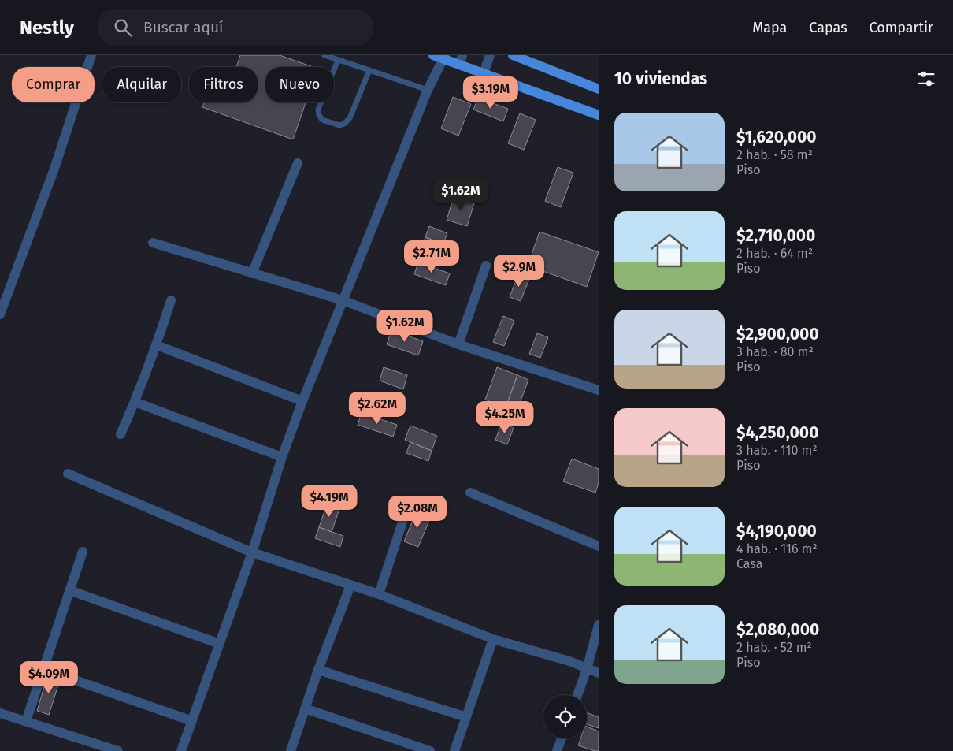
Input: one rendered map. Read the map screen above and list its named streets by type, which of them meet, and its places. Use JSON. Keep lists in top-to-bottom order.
{
  "page": {
    "header": "Nestly",
    "search": "Buscar aquí",
    "nav": ["Mapa", "Capas", "Compartir"],
    "heading": "10 viviendas",
    "chip": [
      "Comprar",
      "Alquilar",
      "Filtros",
      "Nuevo"
    ],
    "price": [
      "$3.19M",
      "$1.62M",
      "$2.71M",
      "$2.9M",
      "$1.62M",
      "$2.62M",
      "$4.25M",
      "$4.19M",
      "$2.08M",
      "$4.09M"
    ],
    "list": [
      {
        "name": "$1,620,000",
        "note": "2 hab. · 58 m² · Piso"
      },
      {
        "name": "$2,710,000",
        "note": "2 hab. · 64 m² · Piso"
      },
      {
        "name": "$2,900,000",
        "note": "3 hab. · 80 m² · Piso"
      },
      {
        "name": "$4,250,000",
        "note": "3 hab. · 110 m² · Piso"
      },
      {
        "name": "$4,190,000",
        "note": "4 hab. · 116 m² · Casa"
      },
      {
        "name": "$2,080,000",
        "note": "2 hab. · 52 m² · Piso"
      }
    ]
  }
}
